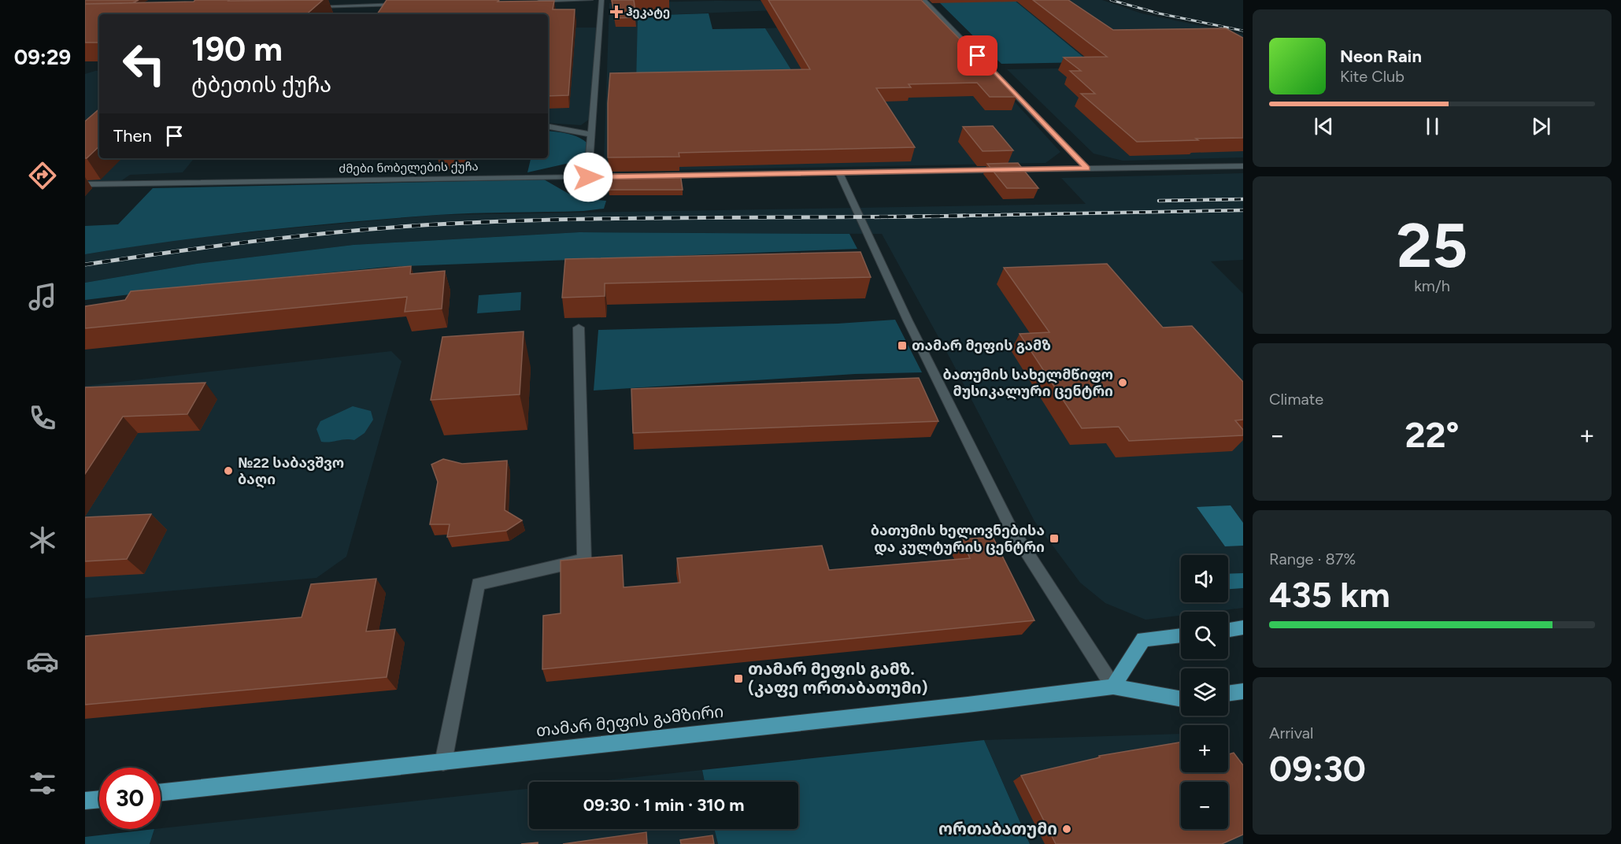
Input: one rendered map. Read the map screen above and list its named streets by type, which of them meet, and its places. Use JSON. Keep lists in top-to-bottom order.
{
  "streets": {
    "main road": ["თამარ მეფის გამზირი"],
    "street": ["ძმები ნობელების ქუჩა"]
  },
  "places": {
    "health": ["ჰეკატე"],
    "transit": ["თამარ მეფის გამზ", "ბათუმის ხელოვნებისა და კულტურის ცენტრი", "თამარ მეფის გამზ. (კაფე ორთაბათუმი)"],
    "other": ["ბათუმის სახელმწიფო მუსიკალური ცენტრი", "№22 საბავშვო ბაღი", "ორთაბათუმი"]
  },
  "page": {
    "tabs": "09:29",
    "turn": ["190 m", "ტბეთის ქუჩა"],
    "song": ["Neon Rain", "Kite Club"],
    "then": "Then",
    "tile": [
      ["25", "km/h"],
      "Climate",
      ["Range · 87%", "435 km"],
      ["Arrival", "09:30"]
    ],
    "heat": ["−", "22°", "+"],
    "map_buttons": ["+", "−"],
    "limit": "30",
    "trip": "09:30 · 1 min · 310 m"
  }
}
